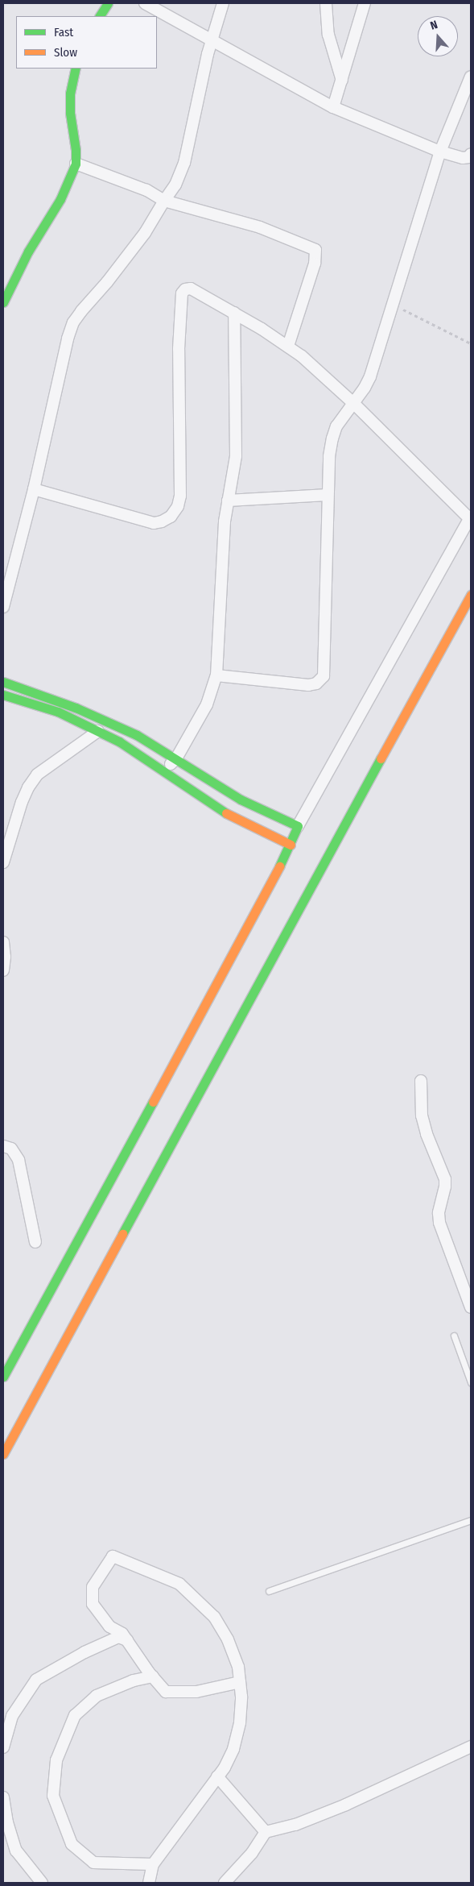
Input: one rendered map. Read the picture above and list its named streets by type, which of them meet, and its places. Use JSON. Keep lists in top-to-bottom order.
{
  "legend": ["Fast", "Slow"],
  "north": "top"
}
